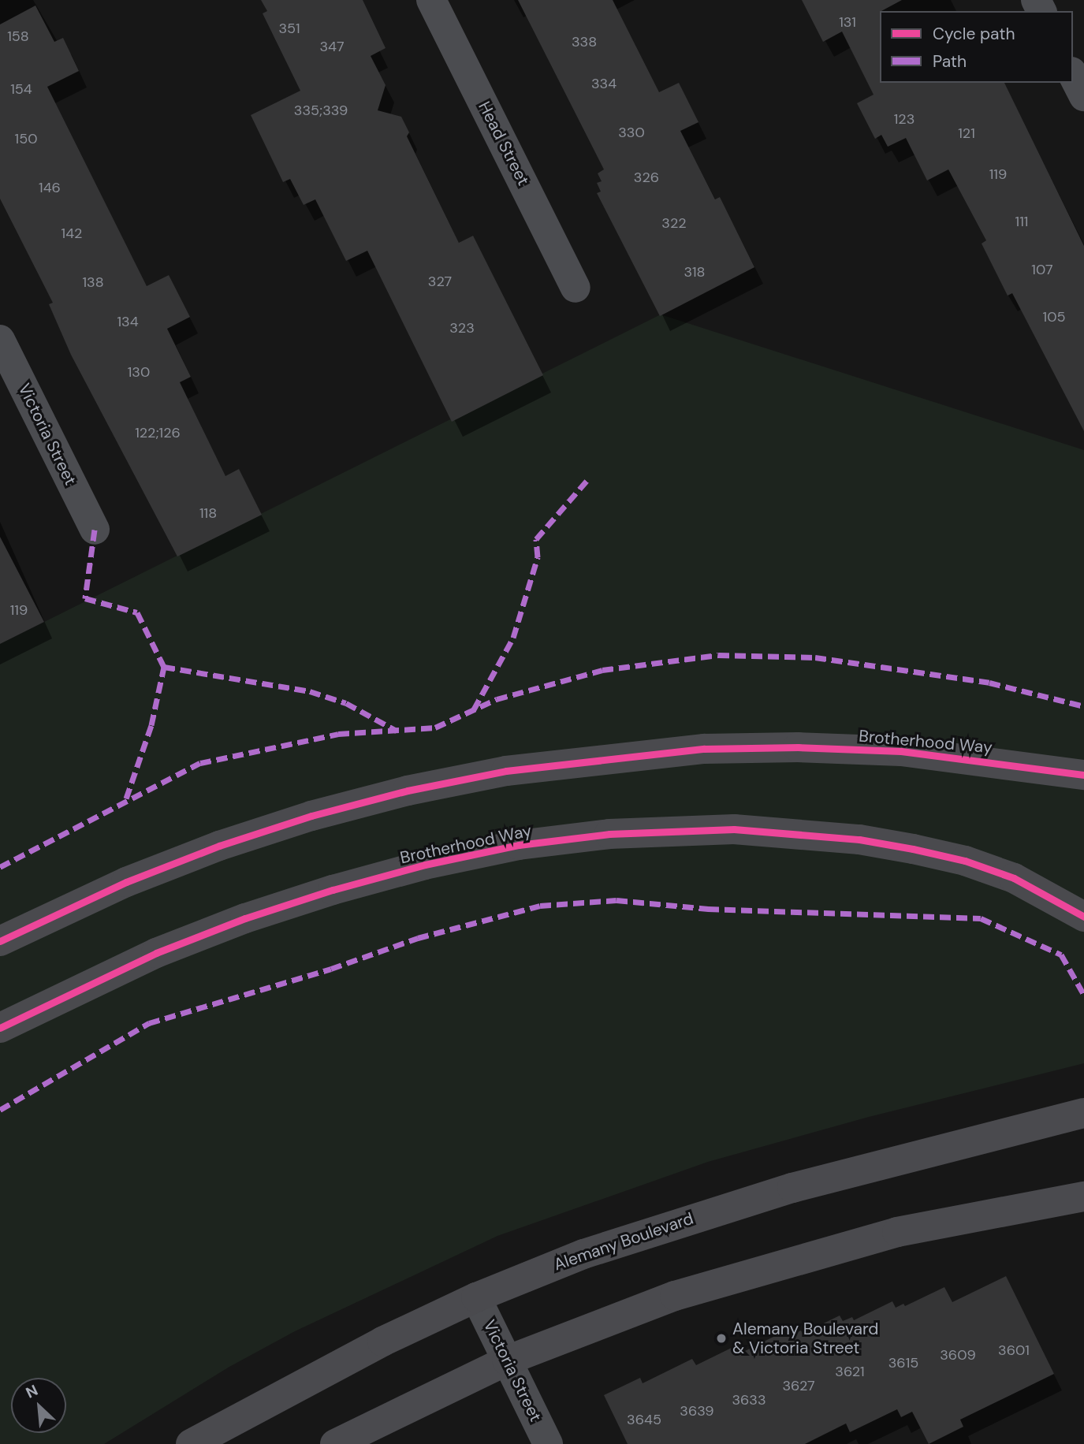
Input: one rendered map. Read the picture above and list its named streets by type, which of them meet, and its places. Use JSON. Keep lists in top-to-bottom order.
{
  "streets": {
    "main road": ["Brotherhood Way", "Alemany Boulevard"],
    "street": ["Head Street", "Victoria Street"]
  },
  "crossings": [
    ["Victoria Street", "Alemany Boulevard"]
  ],
  "places": ["Alemany Boulevard & Victoria Street"],
  "house_numbers": [
    "131",
    "351",
    "158",
    "338",
    "347",
    "334",
    "154",
    "335;339",
    "123",
    "330",
    "121",
    "150",
    "119",
    "326",
    "146",
    "111",
    "322",
    "142",
    "107",
    "318",
    "327",
    "138",
    "105",
    "134",
    "323",
    "130",
    "122;126",
    "118",
    "119",
    "3601",
    "3609",
    "3615",
    "3621",
    "3627",
    "3633",
    "3639",
    "3645"
  ],
  "legend": ["Cycle path", "Path"],
  "north": "top left"
}
